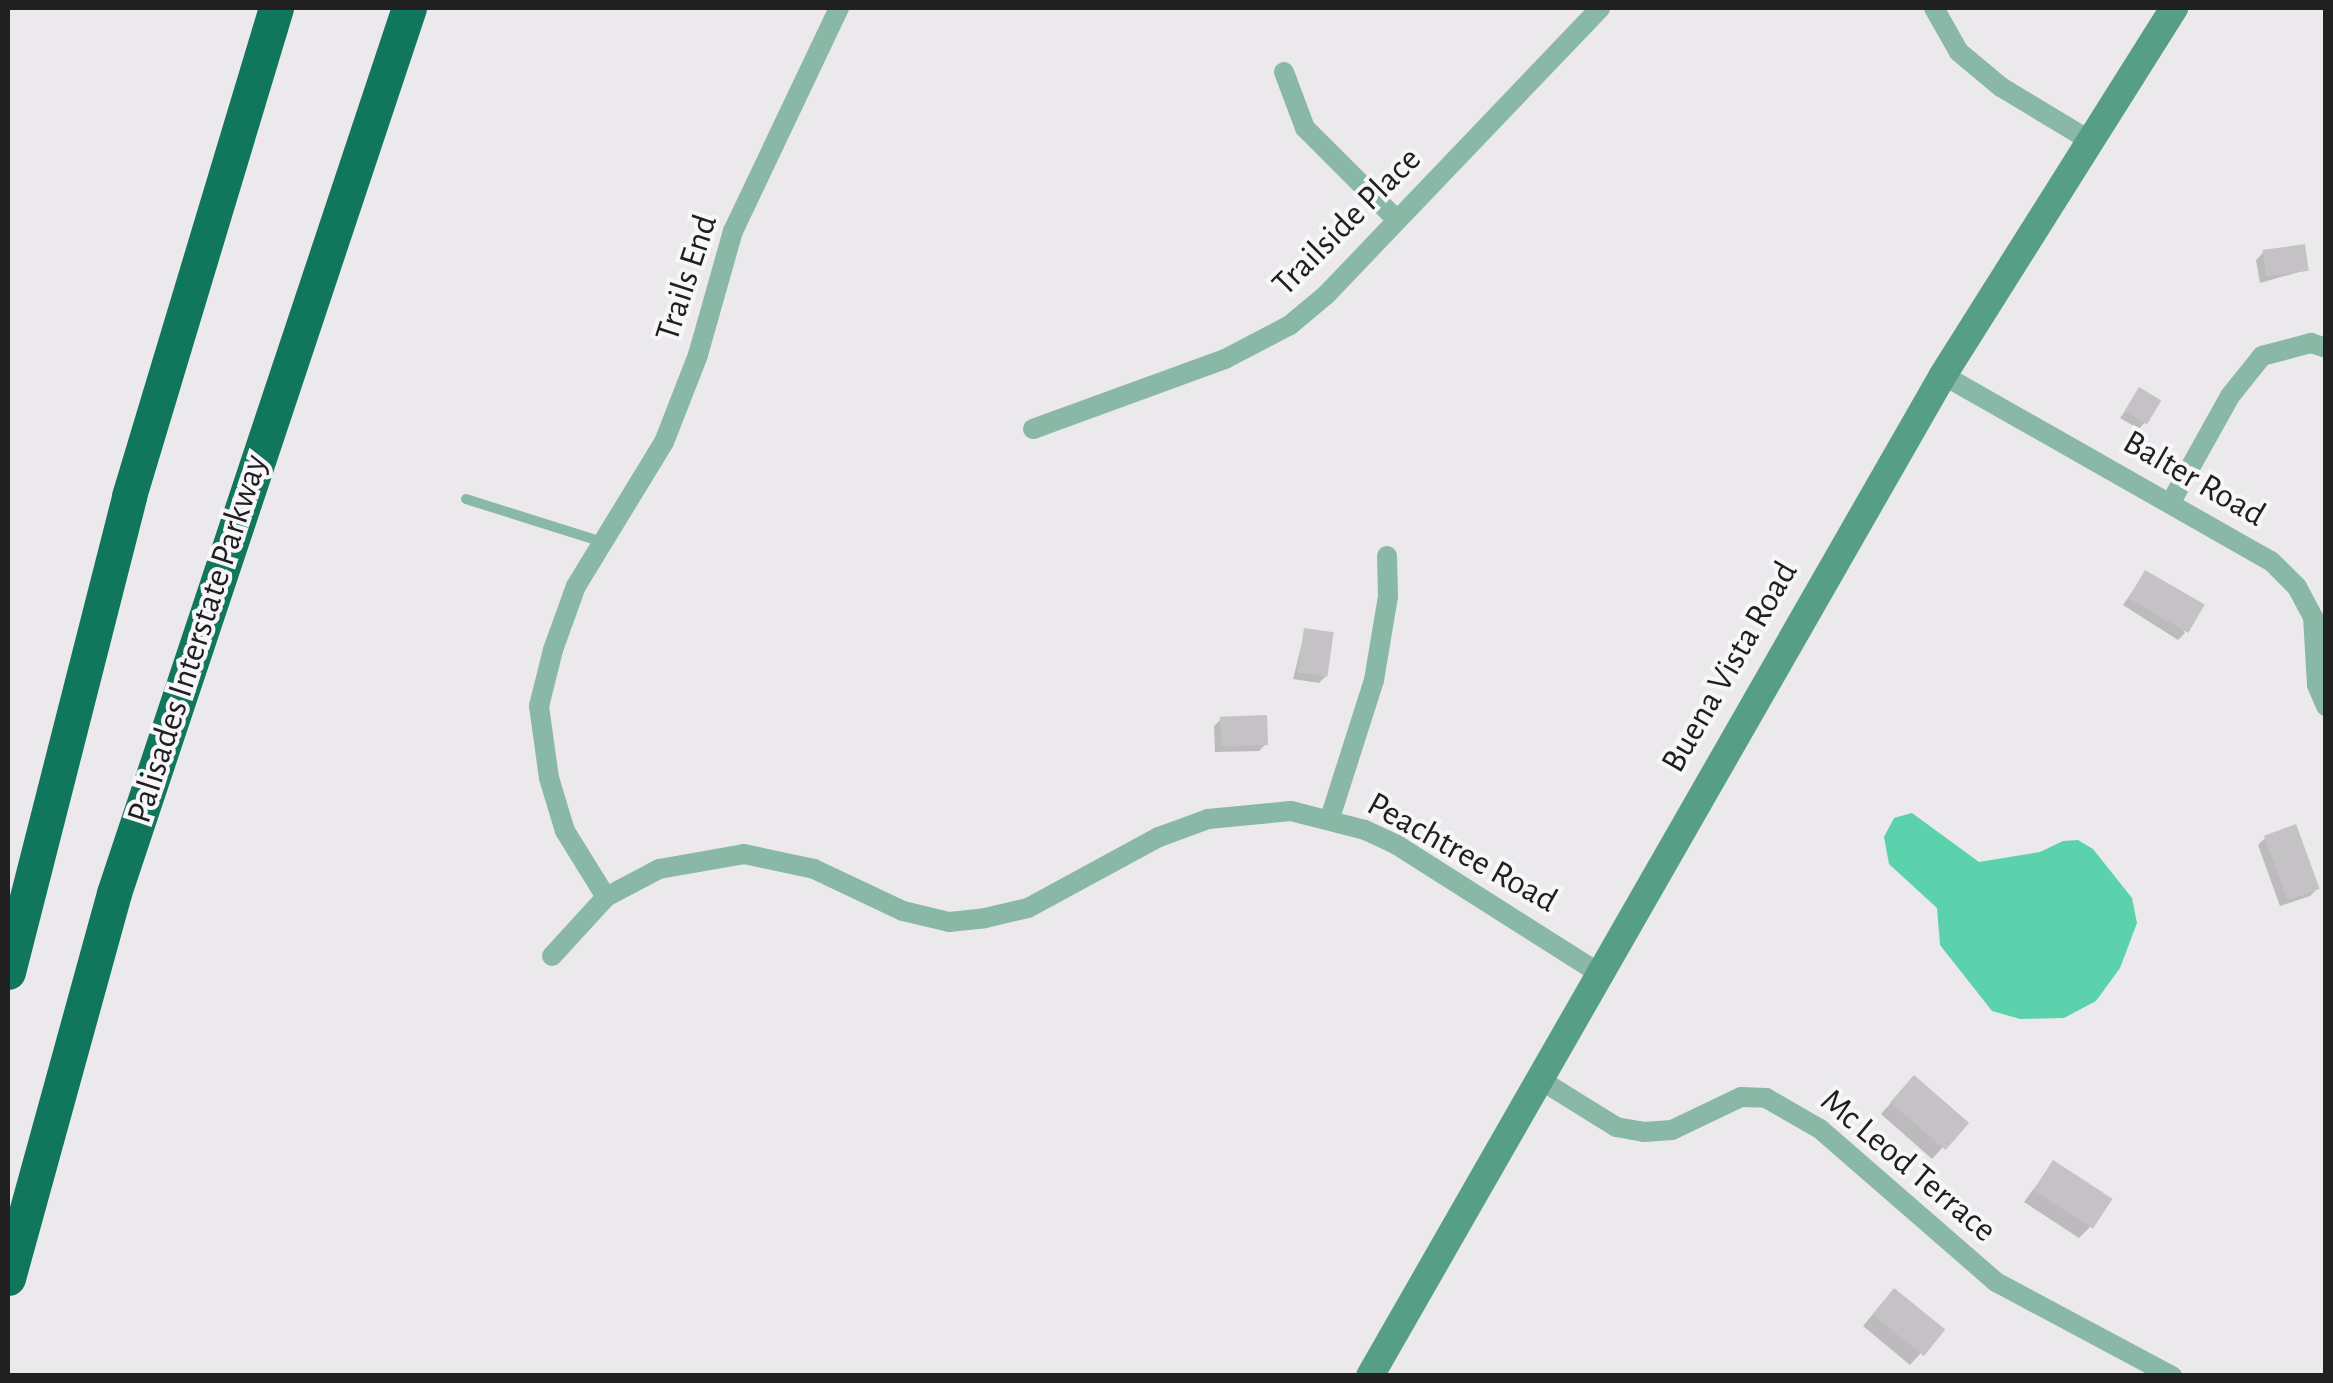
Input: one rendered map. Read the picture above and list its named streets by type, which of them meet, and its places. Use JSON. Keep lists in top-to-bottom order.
{
  "streets": {
    "highway": ["Palisades Interstate Parkway"],
    "street": [
      "Trailside Place",
      "Trails End",
      "Balter Road",
      "Buena Vista Road",
      "Peachtree Road",
      "Mc Leod Terrace"
    ]
  },
  "crossings": [
    ["Trails End", "Peachtree Road"],
    ["Balter Road", "Buena Vista Road"],
    ["Buena Vista Road", "Peachtree Road"],
    ["Buena Vista Road", "Mc Leod Terrace"]
  ]
}
